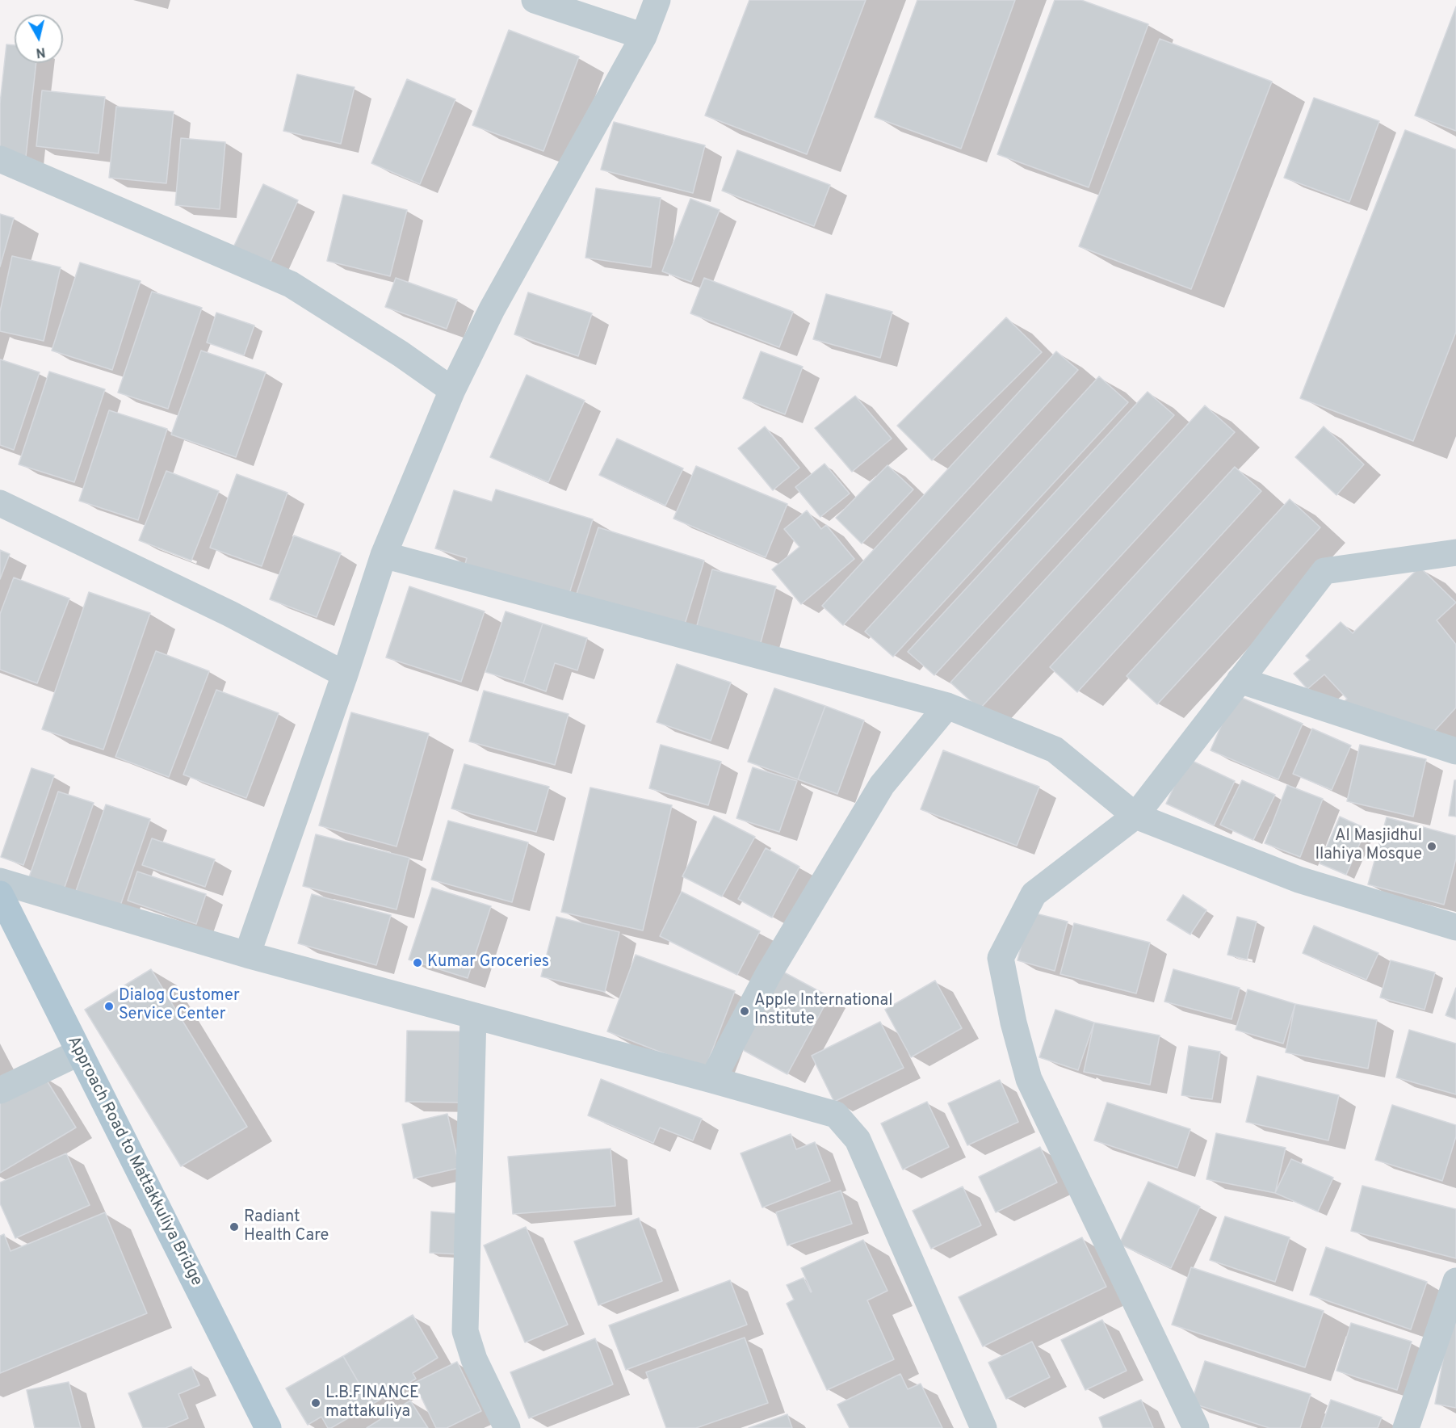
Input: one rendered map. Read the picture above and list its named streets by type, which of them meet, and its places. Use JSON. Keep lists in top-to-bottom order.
{
  "streets": {
    "main road": ["Approach Road to Mattakkuliya Bridge"]
  },
  "places": [
    "Al Masjidhul Ilahiya Mosque",
    "Kumar Groceries",
    "Dialog Customer Service Center",
    "Apple International Institute",
    "Radiant Health Care",
    "L.B.FINANCE mattakuliya"
  ],
  "north": "bottom"
}
